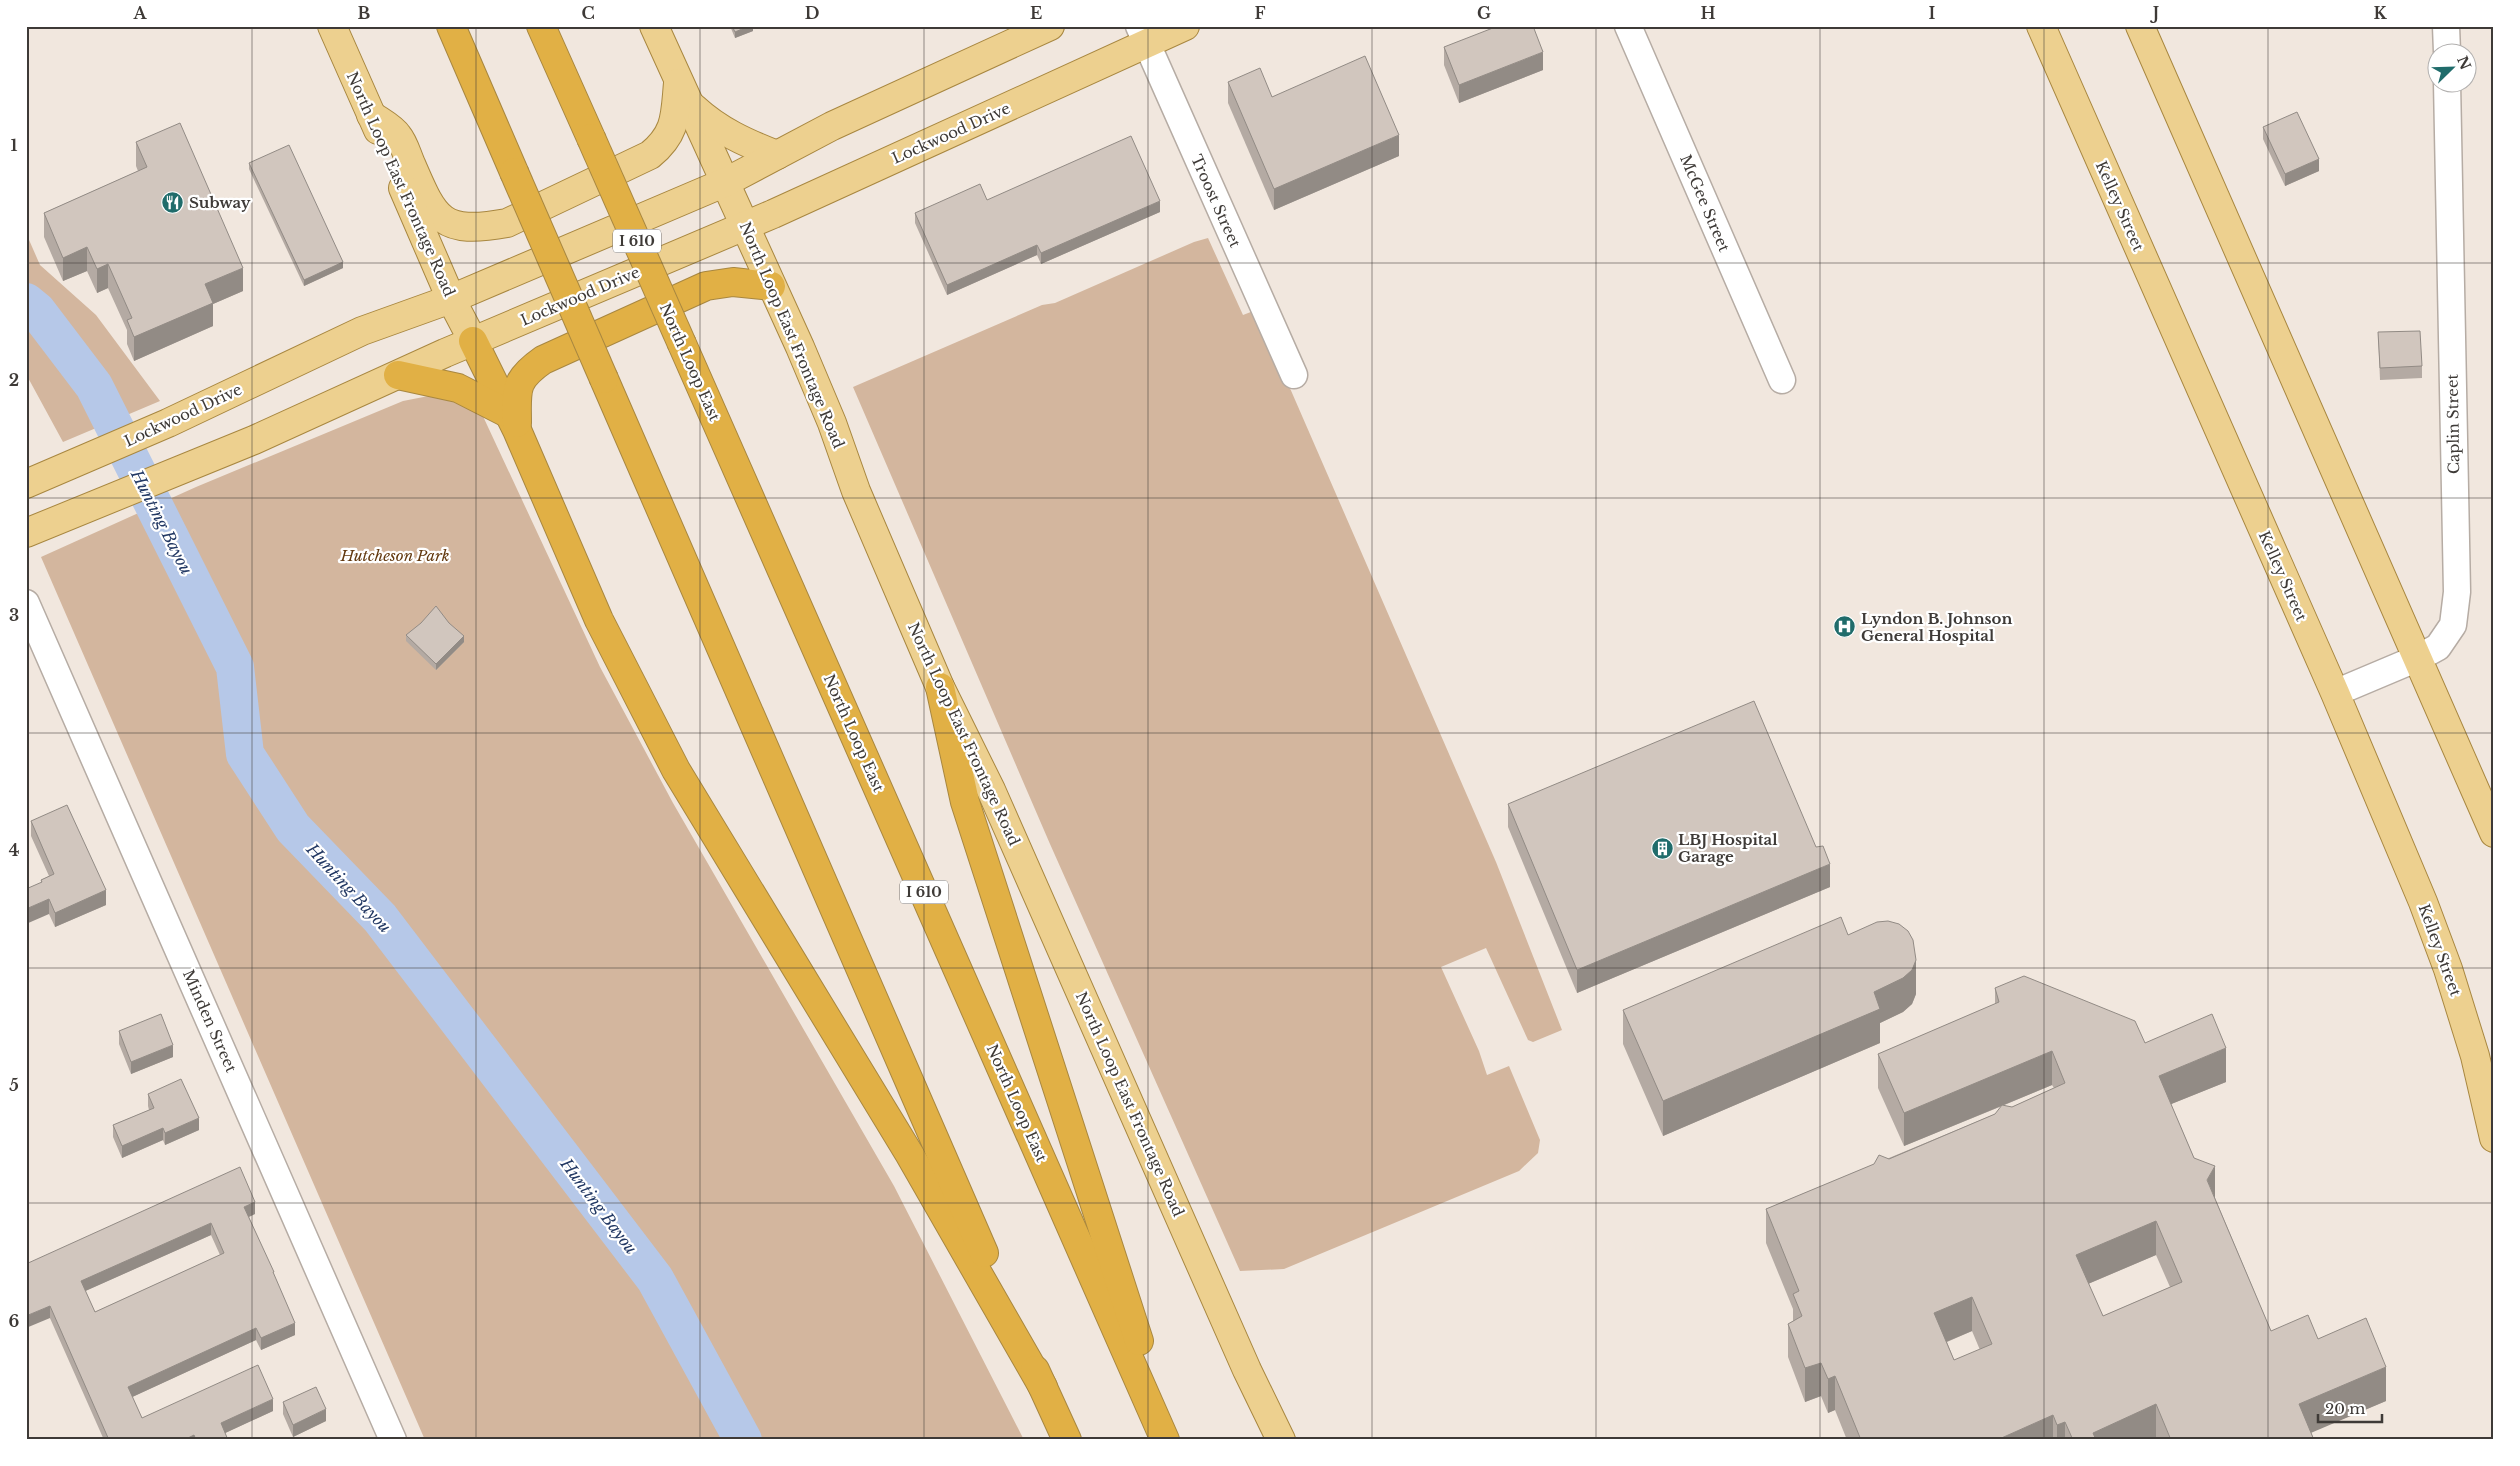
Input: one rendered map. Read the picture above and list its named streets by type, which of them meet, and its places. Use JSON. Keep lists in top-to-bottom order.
{
  "streets": {
    "highway": ["I 610", "North Loop East"],
    "main road": ["Lockwood Drive", "North Loop East Frontage Road", "Kelley Street"],
    "street": [
      "Troost Street",
      "McGee Street",
      "Caplin Street",
      "Minden Street"
    ]
  },
  "crossings": [
    ["Lockwood Drive", "North Loop East Frontage Road"],
    ["Lockwood Drive", "Troost Street"],
    ["Kelley Street", "Caplin Street"]
  ],
  "water": ["Hunting Bayou"],
  "parks": ["Hutcheson Park"],
  "places": {
    "restaurant": ["Subway"],
    "hospital": ["Lyndon B. Johnson General Hospital"],
    "building": ["LBJ Hospital Garage"]
  },
  "scale_bar": "20 m",
  "north": "top right",
  "grid": {
    "columns": [
      "A",
      "B",
      "C",
      "D",
      "E",
      "F",
      "G",
      "H",
      "I",
      "J",
      "K"
    ],
    "rows": [
      "1",
      "2",
      "3",
      "4",
      "5",
      "6"
    ]
  }
}
